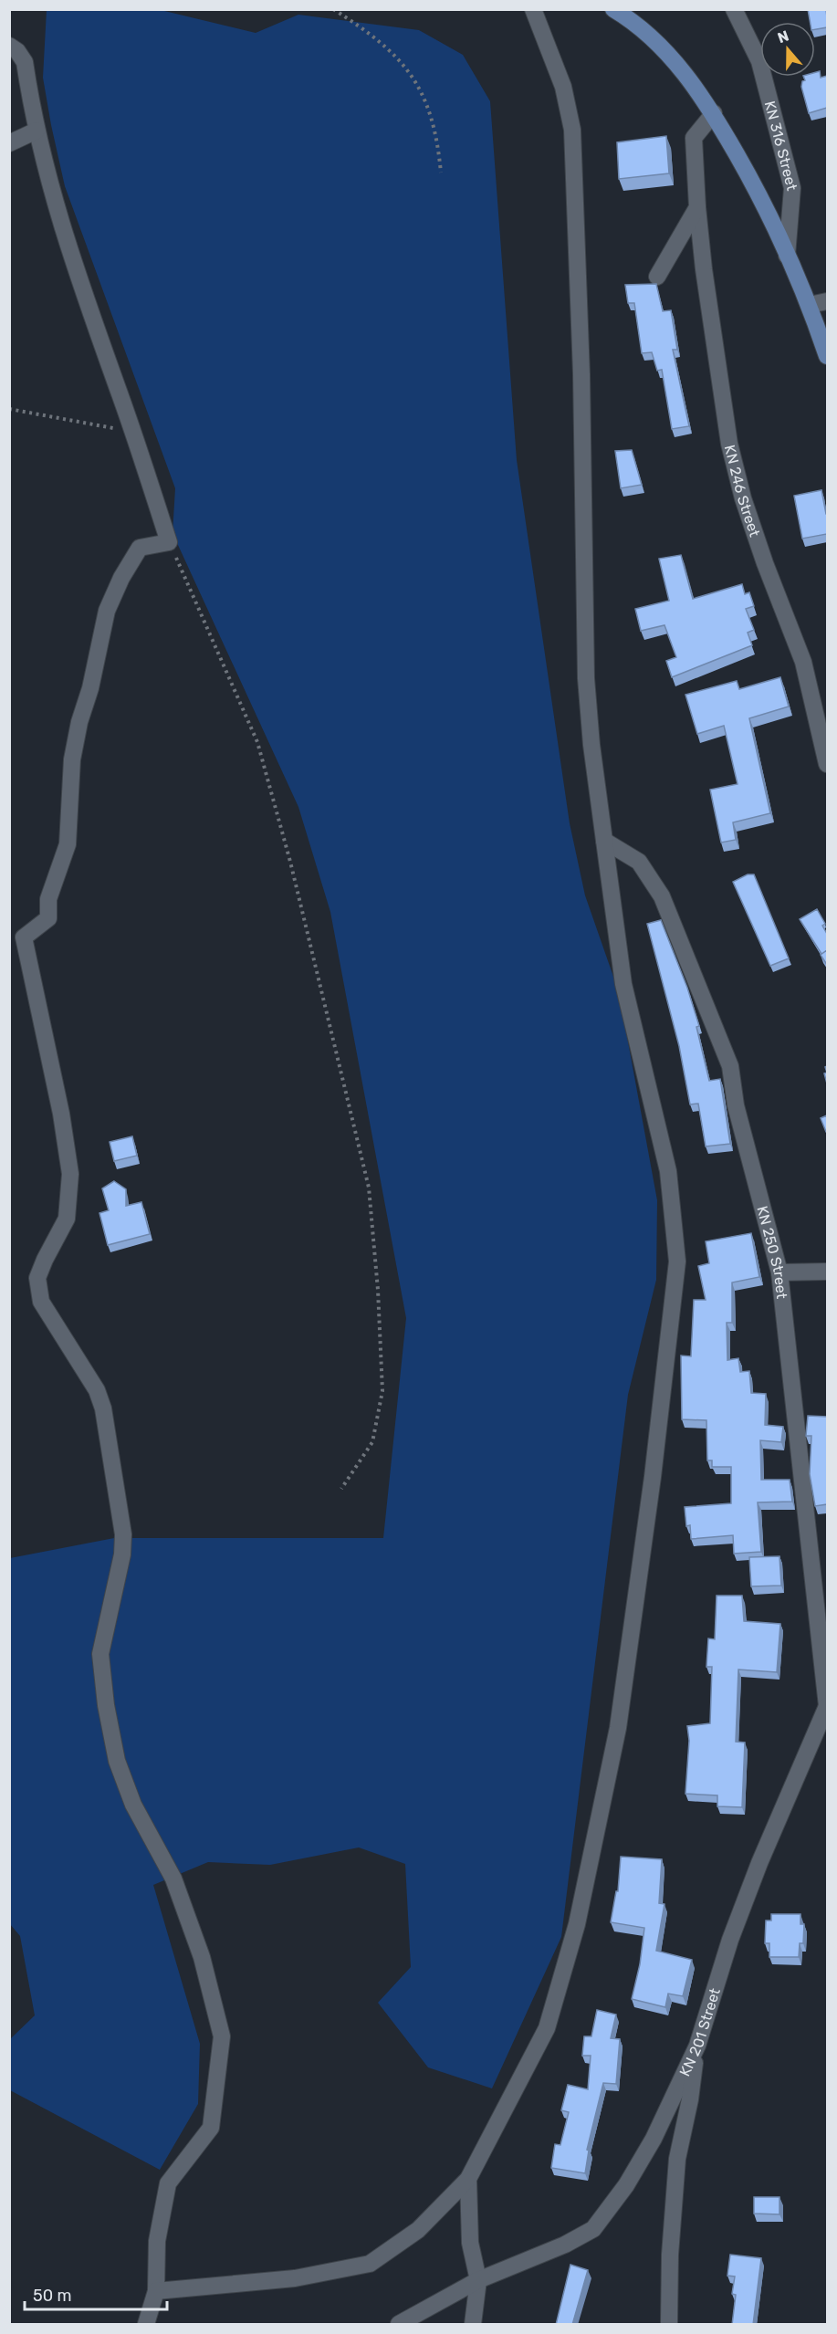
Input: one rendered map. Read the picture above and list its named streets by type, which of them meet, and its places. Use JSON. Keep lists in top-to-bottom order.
{
  "streets": {
    "street": [
      "KN 316 Street",
      "KN 246 Street",
      "KN 250 Street",
      "KN 201 Street"
    ]
  },
  "crossings": [
    ["KN 250 Street", "KN 201 Street"]
  ],
  "scale_bar": "50 m",
  "north": "top"
}
